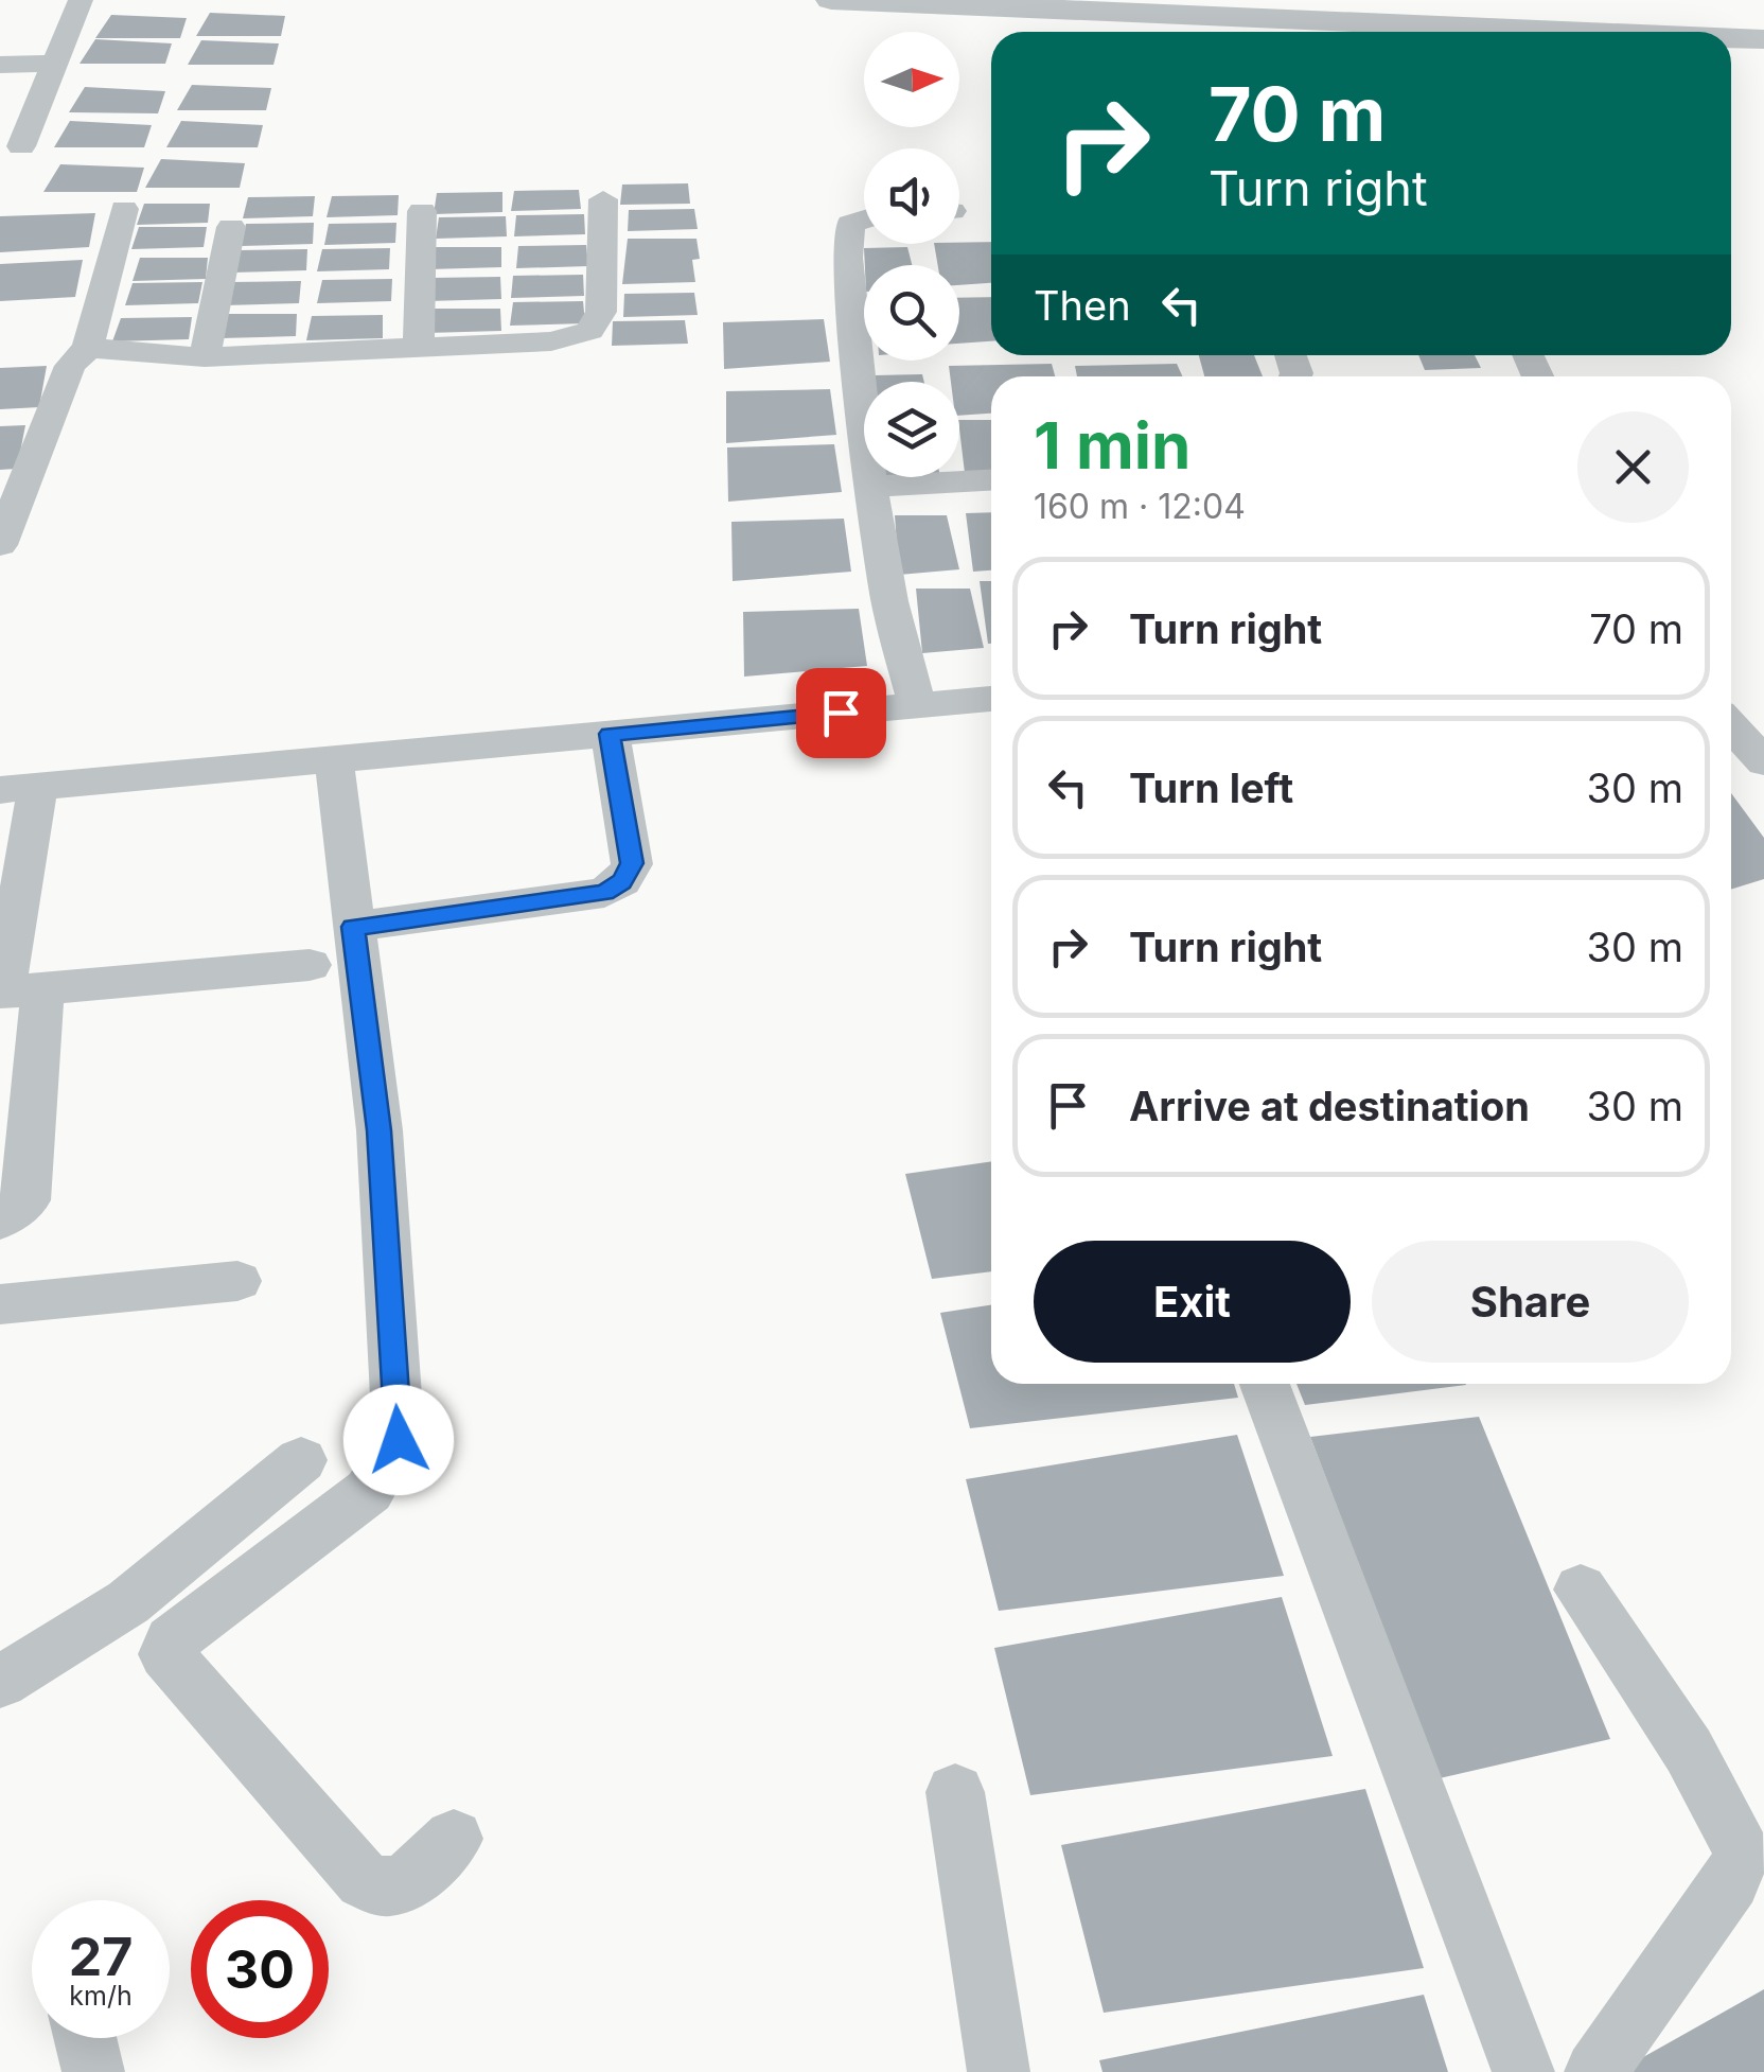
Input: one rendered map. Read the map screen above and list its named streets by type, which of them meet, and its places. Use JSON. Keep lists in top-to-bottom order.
{
  "north": "right",
  "page": {
    "turn": ["70 m", "Turn right"],
    "then": "Then",
    "heading": ["1 min", "160 m · 12:04"],
    "list": [
      {
        "name": "Turn right",
        "value": "70 m"
      },
      {
        "name": "Turn left",
        "value": "30 m"
      },
      {
        "name": "Turn right",
        "value": "30 m"
      },
      {
        "name": "Arrive at destination",
        "value": "30 m"
      }
    ],
    "buttons": ["Exit", "Share"],
    "speed": "27 km/h",
    "limit": "30"
  }
}
